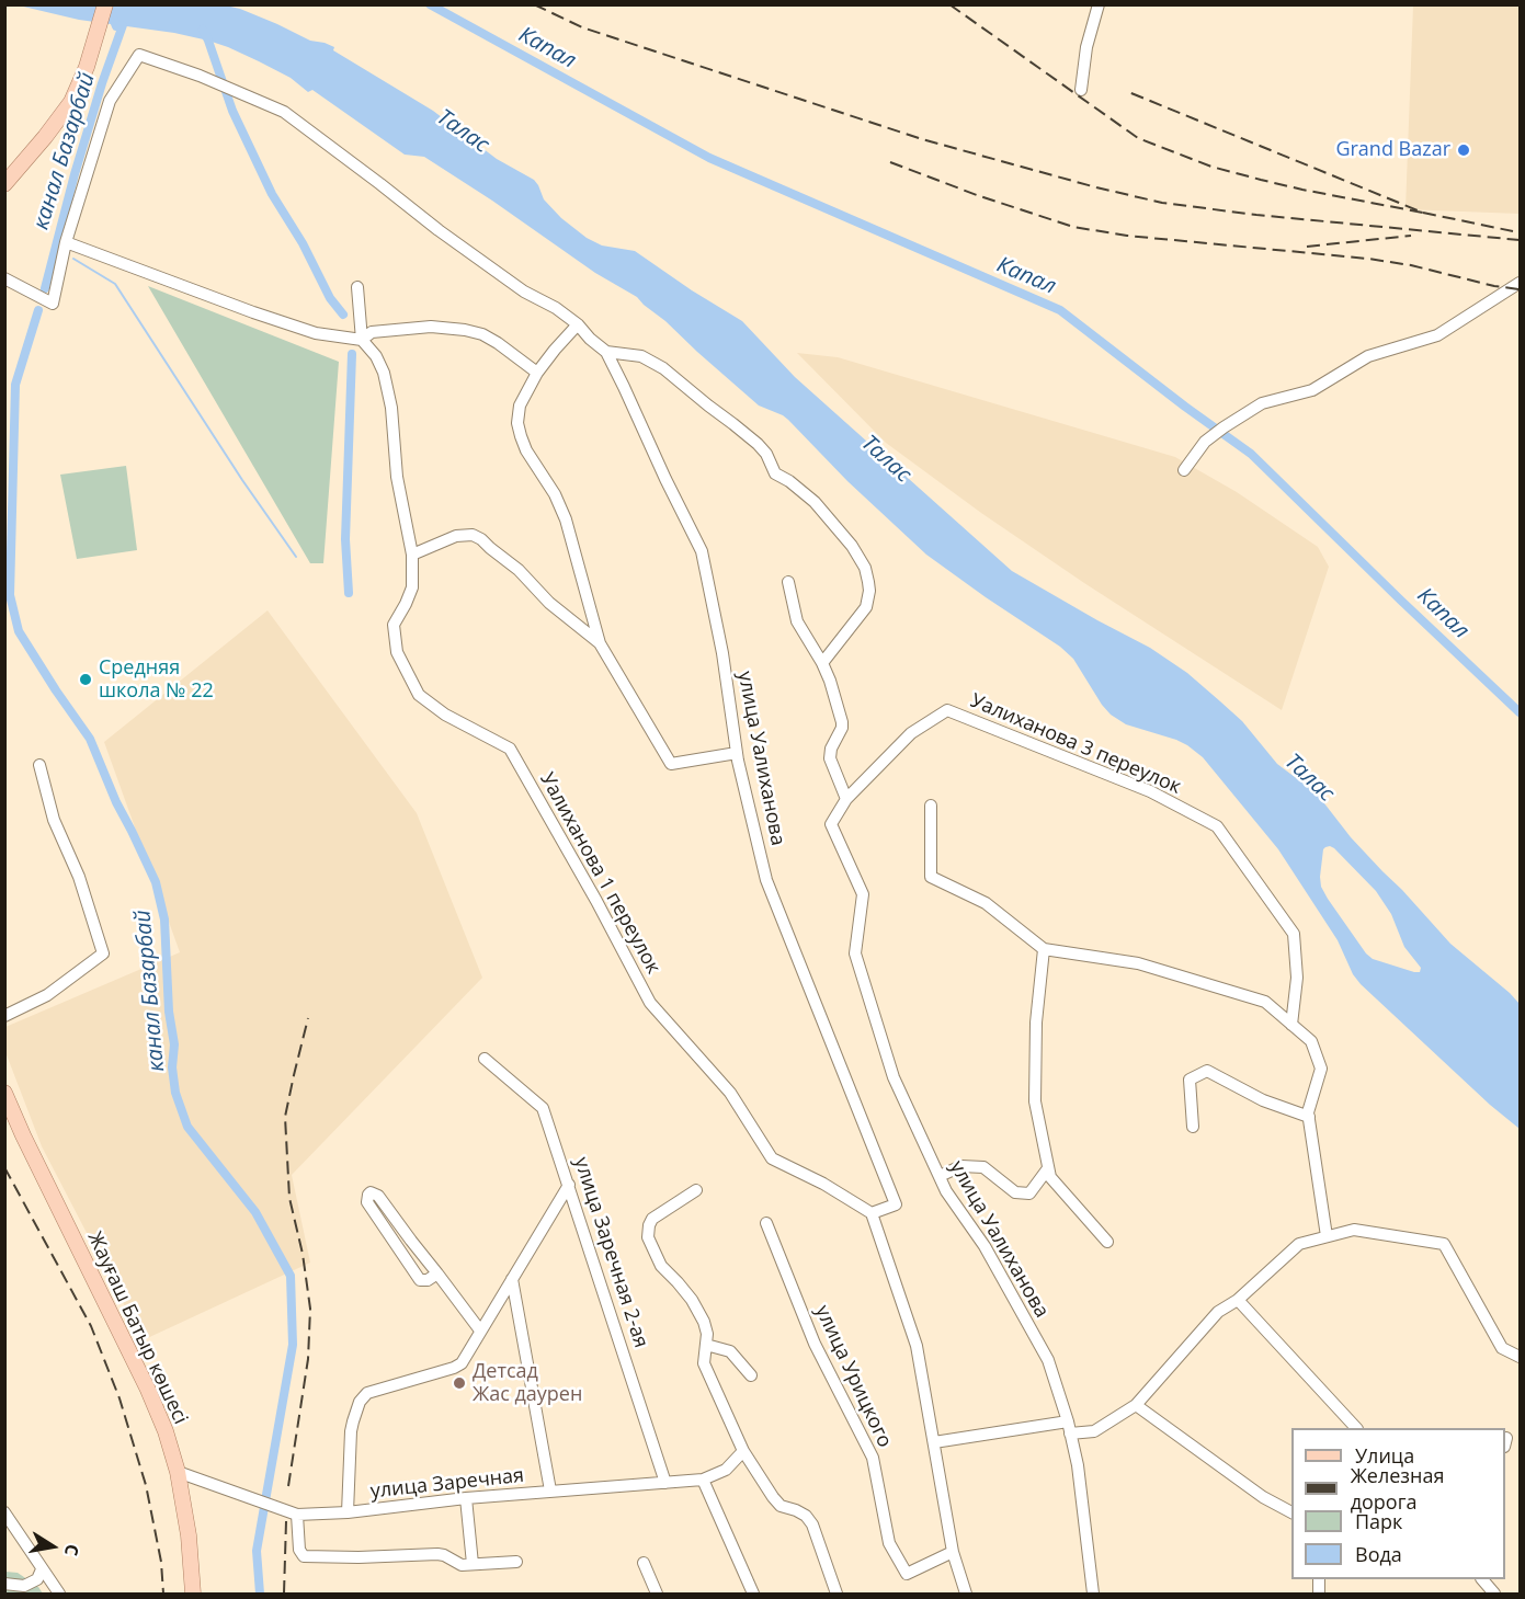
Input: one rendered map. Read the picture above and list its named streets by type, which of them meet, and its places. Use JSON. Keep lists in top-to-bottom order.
{
  "streets": {
    "main road": ["Жауғаш Батыр көшесі"],
    "street": [
      "Уалиханова 3 переулок",
      "улица Уалиханова",
      "Уалиханова 1 переулок",
      "улица Заречная 2-ая",
      "улица Урицкого",
      "улица Заречная"
    ]
  },
  "crossings": [
    ["Уалиханова 3 переулок", "улица Уалиханова"],
    ["улица Уалиханова", "Уалиханова 1 переулок"],
    ["улица Заречная 2-ая", "улица Заречная"],
    ["Жауғаш Батыр көшесі", "улица Заречная"]
  ],
  "water": ["Капал", "Талас", "канал Базарбай"],
  "places": ["Grand Bazar", "Средняя школа № 22", "Детсад Жас даурен"],
  "legend": [
    "Улица",
    "Железная дорога",
    "Парк",
    "Вода"
  ],
  "north": "right"
}
